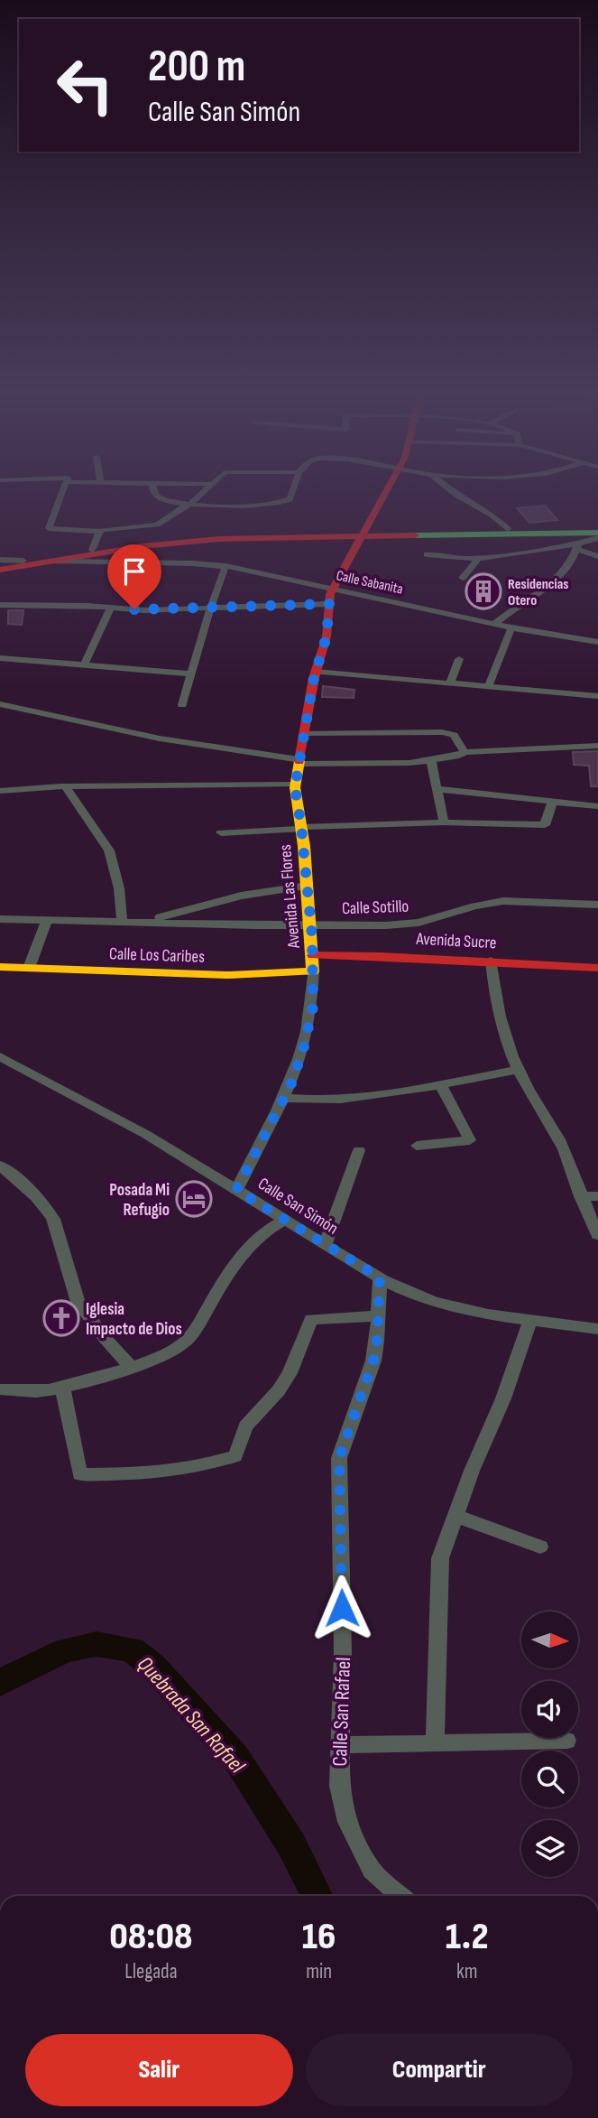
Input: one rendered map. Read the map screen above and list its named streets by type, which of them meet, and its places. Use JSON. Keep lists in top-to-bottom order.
{
  "streets": {
    "street": [
      "Calle Sabanita",
      "Avenida Las Flores",
      "Calle Sotillo",
      "Avenida Sucre",
      "Calle Los Caribes",
      "Calle San Simón",
      "Calle San Rafael"
    ]
  },
  "crossings": [
    ["Calle Sabanita", "Avenida Las Flores"],
    ["Avenida Las Flores", "Calle Sotillo"],
    ["Avenida Las Flores", "Avenida Sucre"],
    ["Avenida Las Flores", "Calle Los Caribes"],
    ["Avenida Las Flores", "Calle San Simón"],
    ["Calle San Simón", "Calle San Rafael"]
  ],
  "water": ["Quebrada San Rafael"],
  "places": {
    "building": ["Residencias Otero"],
    "hotel": ["Posada Mi Refugio"],
    "church": ["Iglesia Impacto de Dios"]
  },
  "north": "right",
  "page": {
    "turn": ["200 m", "Calle San Simón"],
    "eta": [
      "08:08",
      "Llegada",
      "16",
      "min",
      "1.2",
      "km"
    ],
    "buttons": ["Salir", "Compartir"]
  }
}
